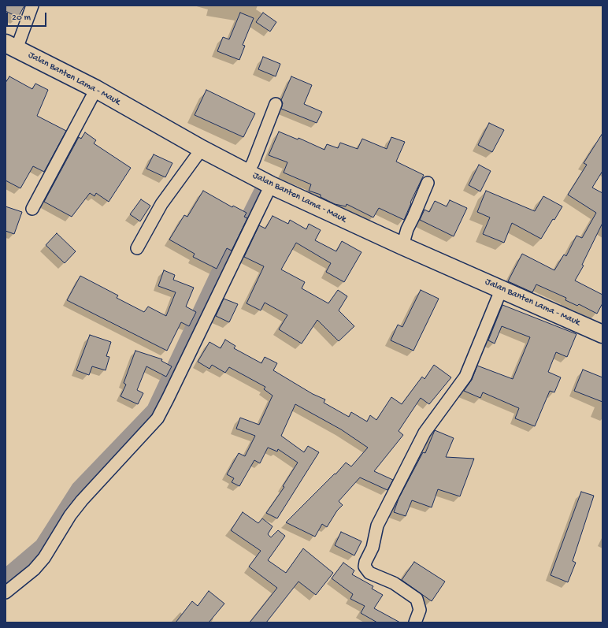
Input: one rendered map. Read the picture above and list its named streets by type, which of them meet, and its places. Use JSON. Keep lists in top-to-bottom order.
{
  "streets": {
    "main road": ["Jalan Banten Lama - Mauk"]
  },
  "scale_bar": "20 m"
}
